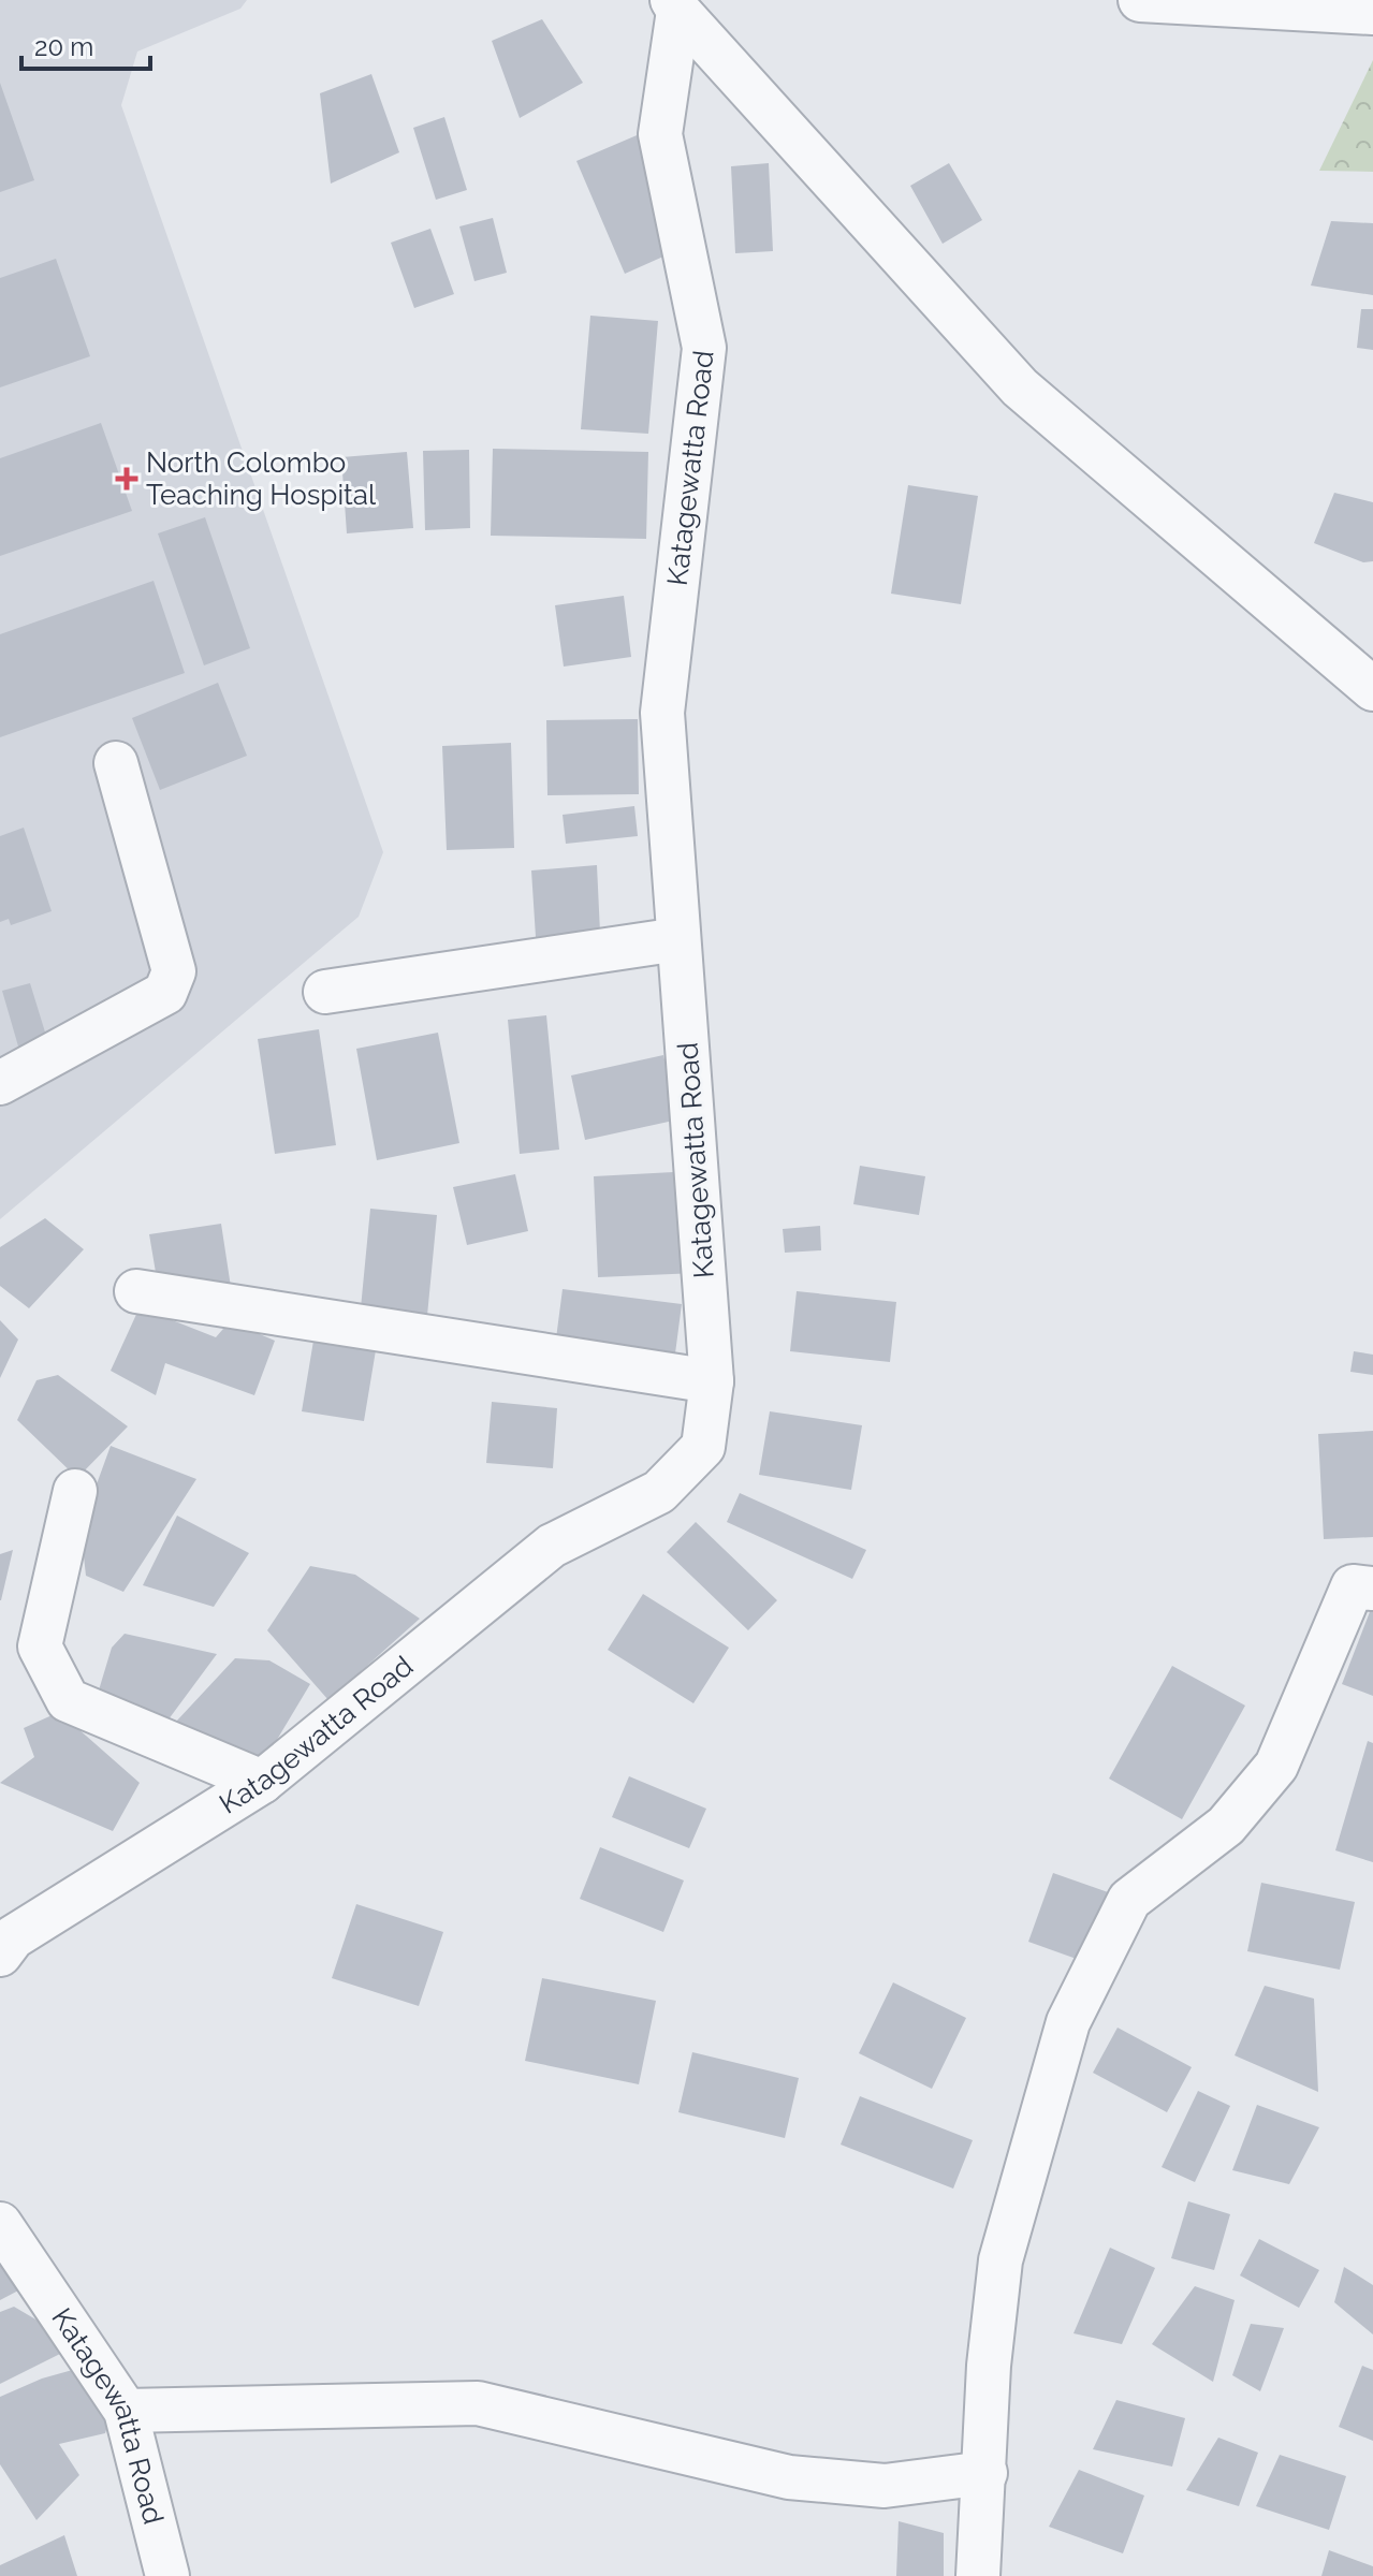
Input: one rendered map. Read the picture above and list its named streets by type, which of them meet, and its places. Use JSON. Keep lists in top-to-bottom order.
{
  "streets": {
    "street": ["Katagewatta Road"]
  },
  "places": {
    "health": ["North Colombo Teaching Hospital"]
  },
  "scale_bar": "20 m"
}
